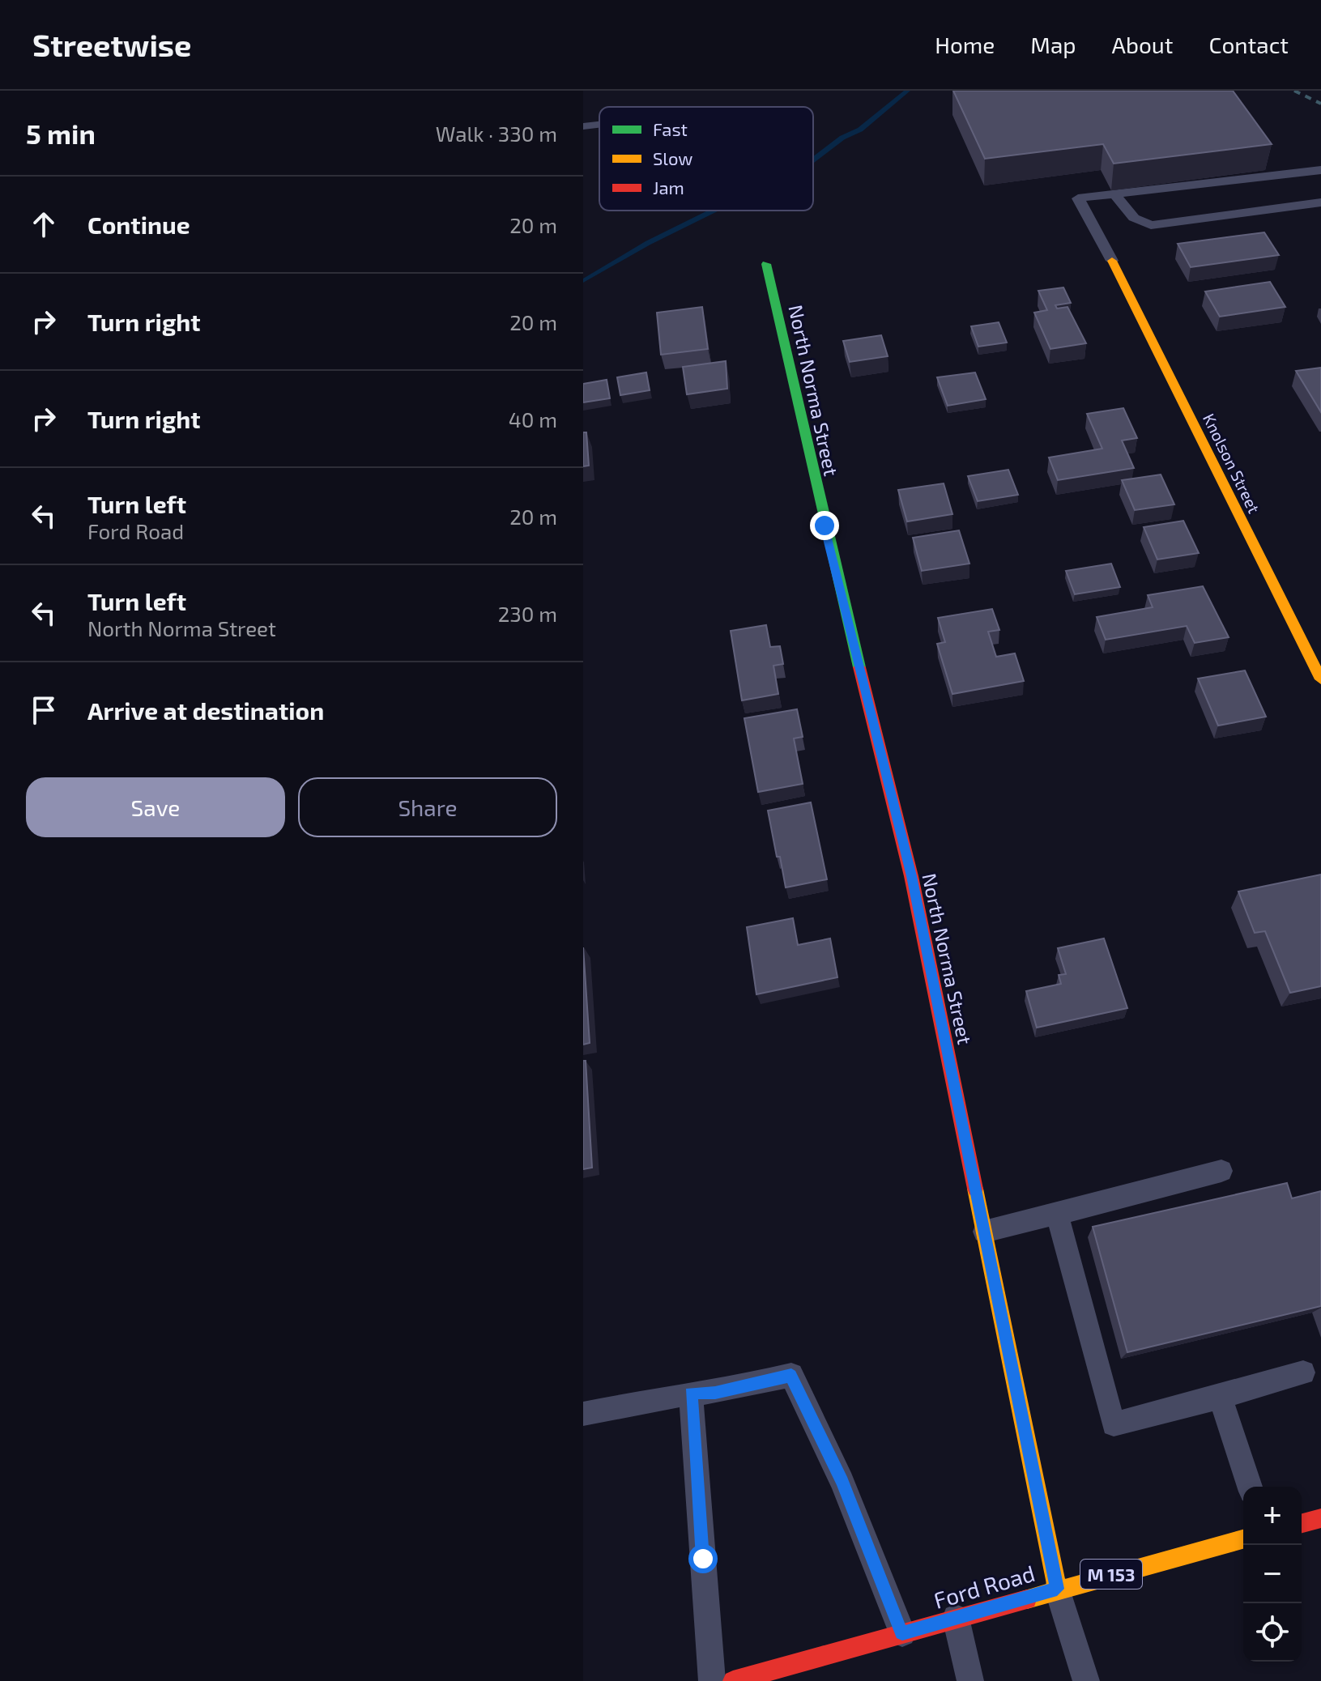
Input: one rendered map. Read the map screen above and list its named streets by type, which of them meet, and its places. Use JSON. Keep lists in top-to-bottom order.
{
  "streets": {
    "street": [
      "North Norma Street",
      "Knolson Street",
      "M 153",
      "Ford Road"
    ]
  },
  "crossings": [
    ["North Norma Street", "Ford Road"]
  ],
  "legend": ["Fast", "Slow", "Jam"],
  "page": {
    "header": "Streetwise",
    "nav": [
      "Home",
      "Map",
      "About",
      "Contact"
    ],
    "heading": ["5 min", "Walk · 330 m"],
    "list": [
      ["Continue", "20 m"],
      ["Turn right", "20 m"],
      ["Turn right", "40 m"],
      ["Turn left", "Ford Road", "20 m"],
      ["Turn left", "North Norma Street", "230 m"],
      "Arrive at destination"
    ],
    "buttons": ["Save", "Share"],
    "map_buttons": ["+", "−"]
  }
}
